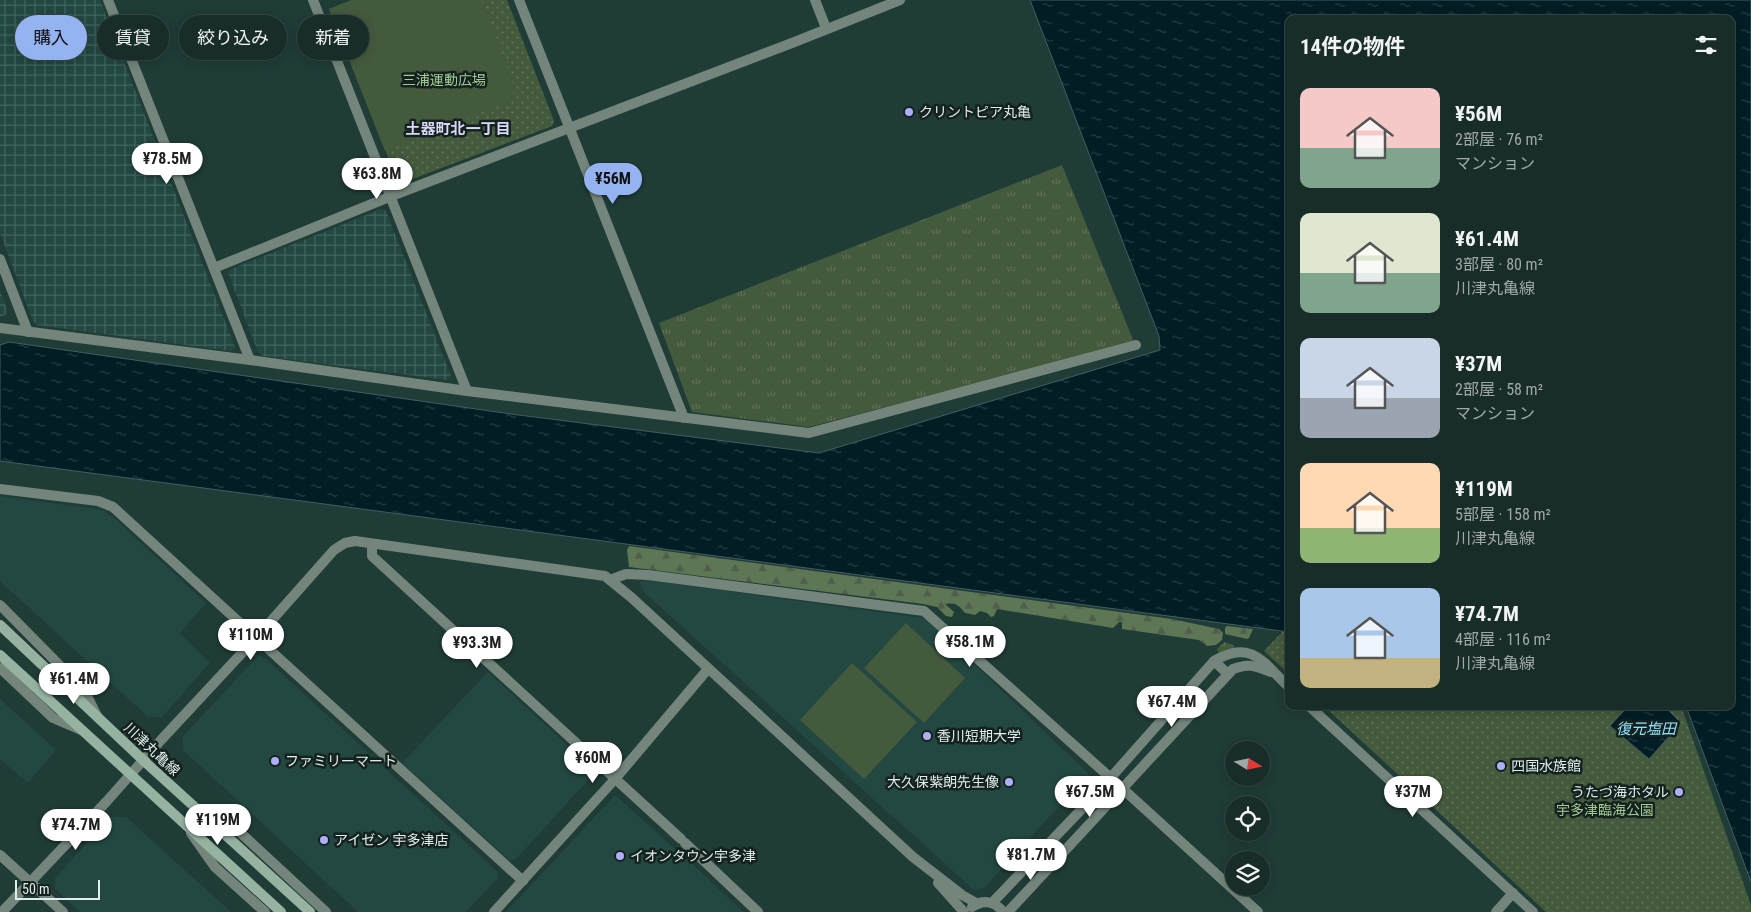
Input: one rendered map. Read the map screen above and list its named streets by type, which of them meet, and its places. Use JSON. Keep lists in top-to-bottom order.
{
  "streets": {
    "main road": ["川津丸亀線"]
  },
  "districts": ["土器町北一丁目"],
  "water": ["復元塩田"],
  "parks": ["三浦運動広場", "宇多津臨海公園"],
  "places": [
    "クリントピア丸亀",
    "香川短期大学",
    "ファミリーマート",
    "四国水族館",
    "大久保紫朗先生像",
    "うたづ海ホタル",
    "アイゼン 宇多津店",
    "イオンタウン宇多津"
  ],
  "scale_bar": "50 m",
  "north": "right",
  "page": {
    "chip": [
      "購入",
      "賃貸",
      "絞り込み",
      "新着"
    ],
    "heading": "14件の物件",
    "list": [
      {
        "name": "¥56M",
        "note": "2部屋 · 76 m² · マンション"
      },
      {
        "name": "¥61.4M",
        "note": "3部屋 · 80 m² · 川津丸亀線"
      },
      {
        "name": "¥37M",
        "note": "2部屋 · 58 m² · マンション"
      },
      {
        "name": "¥119M",
        "note": "5部屋 · 158 m² · 川津丸亀線"
      },
      {
        "name": "¥74.7M",
        "note": "4部屋 · 116 m² · 川津丸亀線"
      }
    ],
    "price": [
      "¥78.5M",
      "¥63.8M",
      "¥56M",
      "¥110M",
      "¥58.1M",
      "¥93.3M",
      "¥61.4M",
      "¥67.4M",
      "¥60M",
      "¥67.5M",
      "¥37M",
      "¥119M",
      "¥74.7M",
      "¥81.7M"
    ],
    "scale": "50 m"
  }
}
